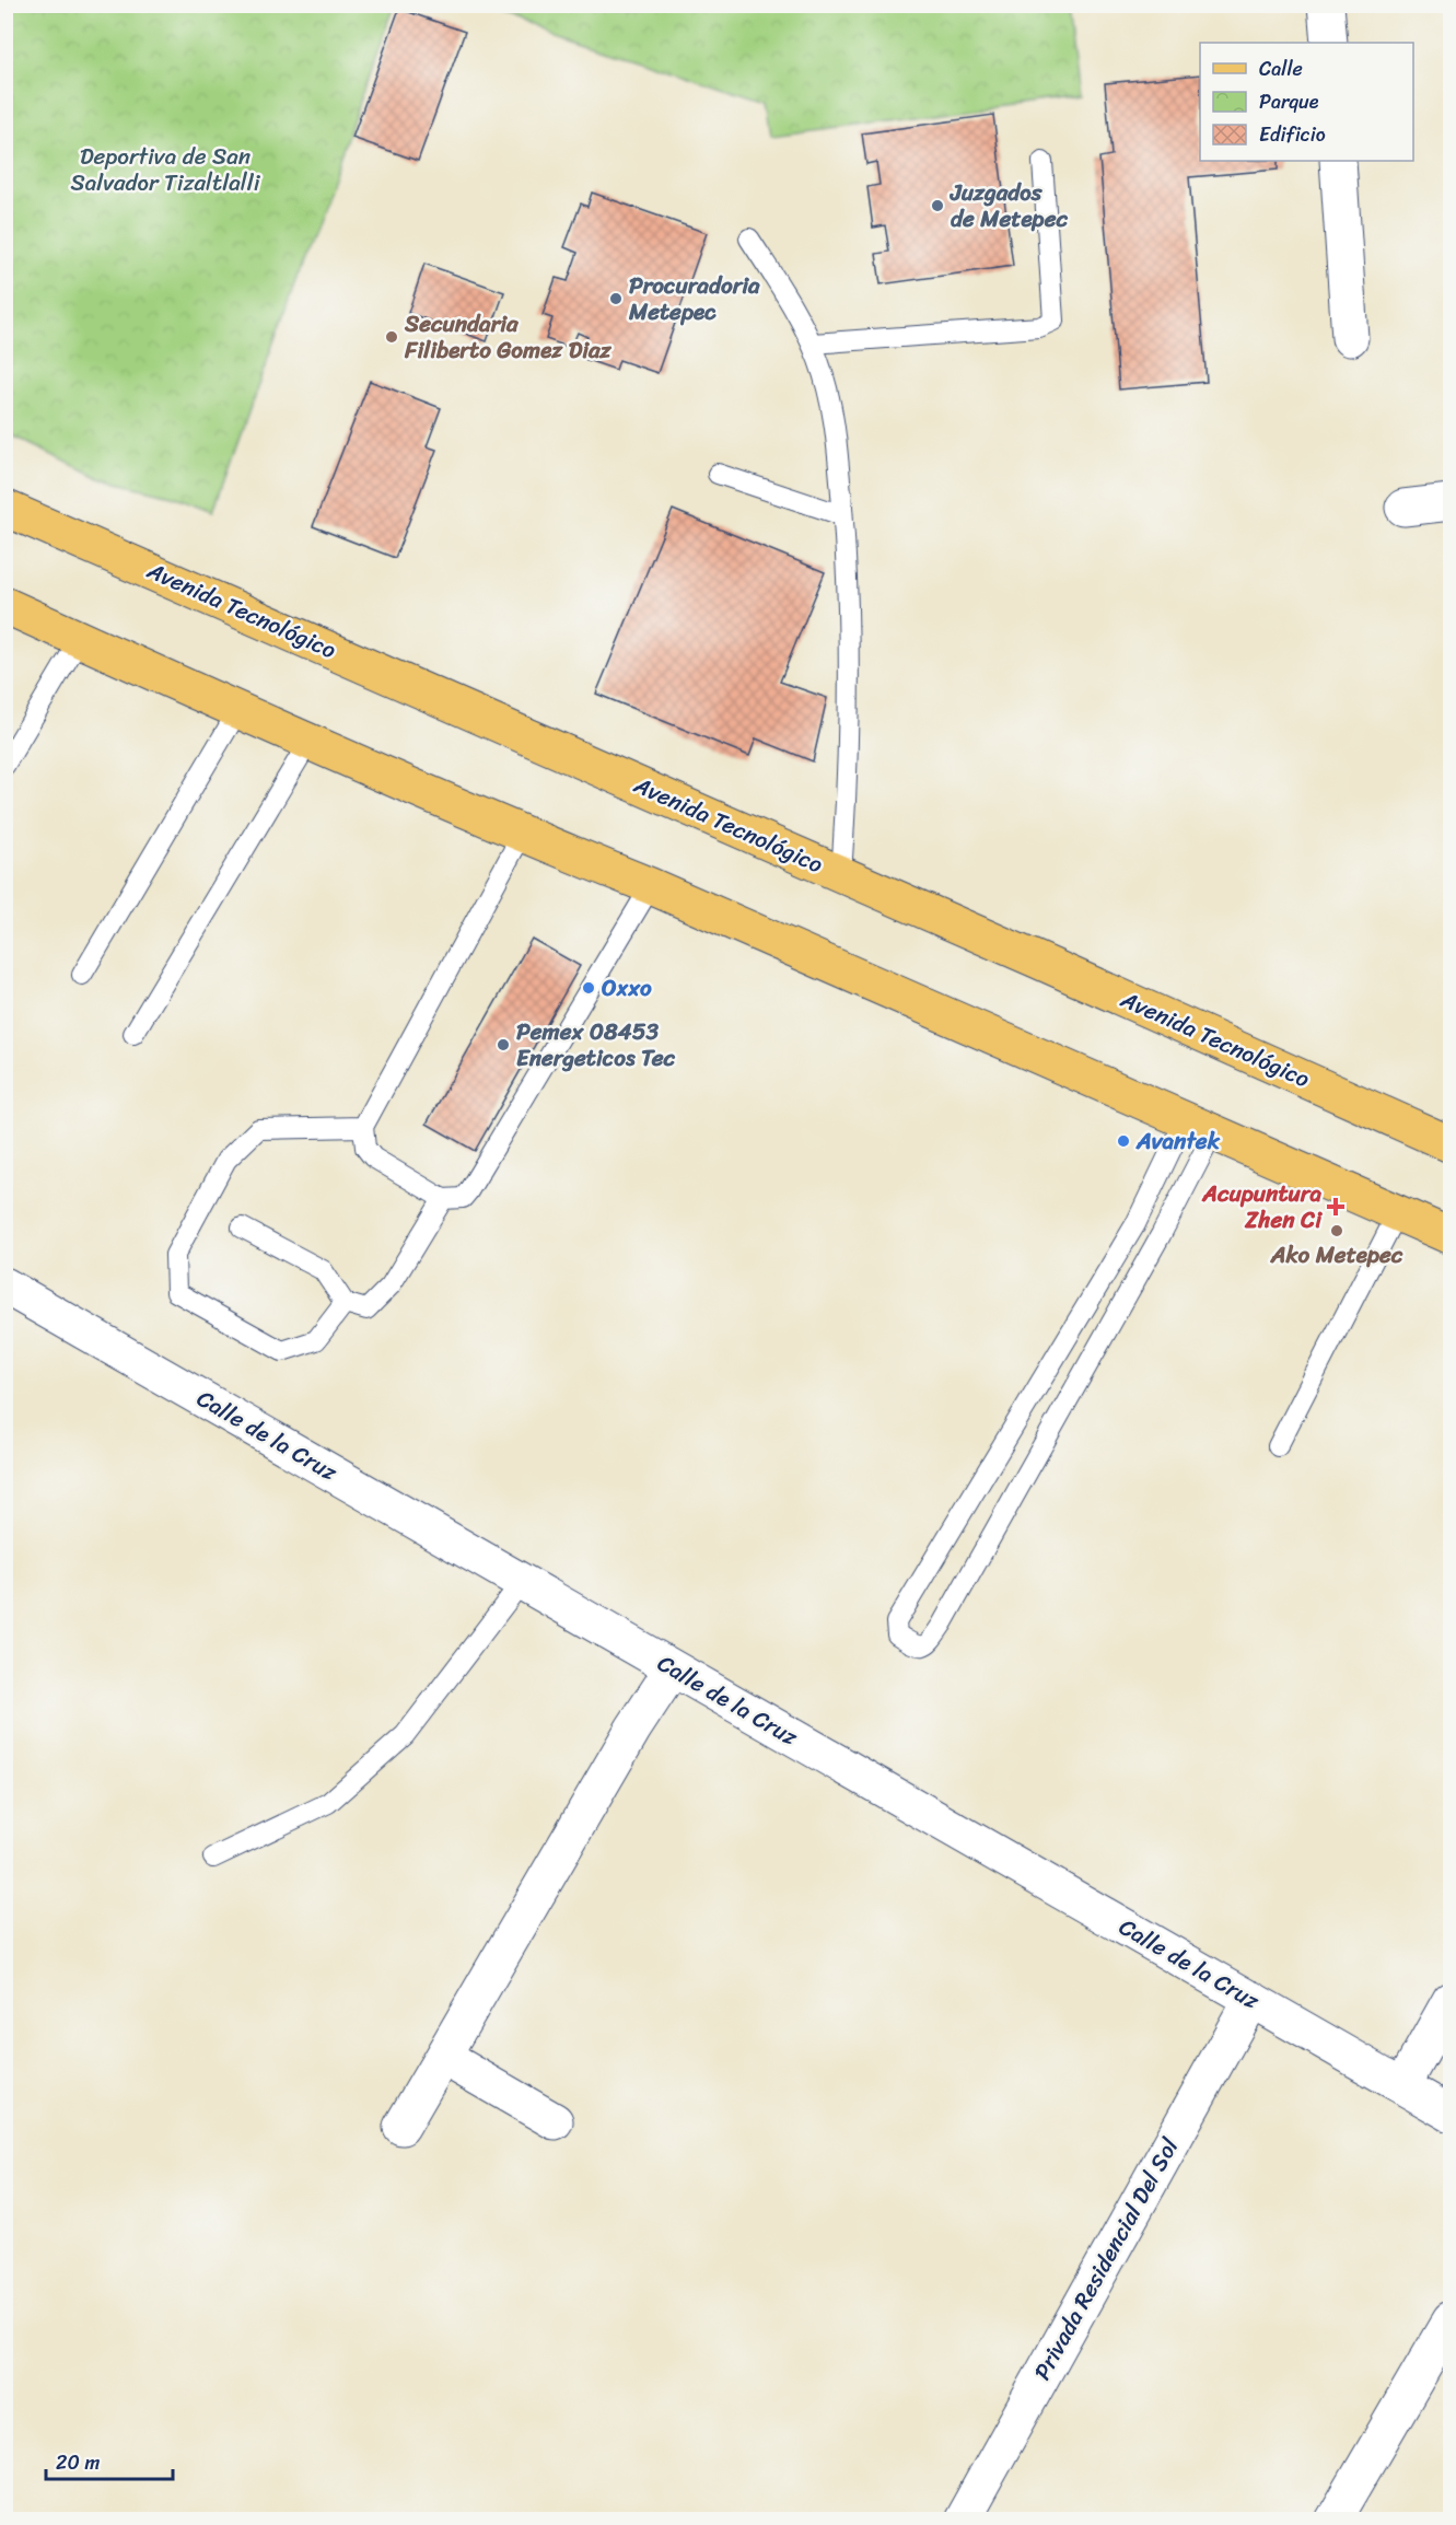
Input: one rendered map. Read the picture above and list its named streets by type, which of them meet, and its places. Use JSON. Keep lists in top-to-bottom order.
{
  "streets": {
    "main road": ["Avenida Tecnológico"],
    "street": ["Calle de la Cruz", "Privada Residencial Del Sol"]
  },
  "crossings": [
    ["Calle de la Cruz", "Privada Residencial Del Sol"]
  ],
  "parks": ["Deportiva de San Salvador Tizaltlalli"],
  "places": {
    "other": [
      "Juzgados de Metepec",
      "Procuradoria Metepec",
      "Secundaria Filiberto Gomez Diaz",
      "Oxxo",
      "Pemex 08453 Energeticos Tec",
      "Avantek",
      "Ako Metepec"
    ],
    "health": ["Acupuntura Zhen Ci"]
  },
  "legend": ["Calle", "Parque", "Edificio"],
  "scale_bar": "20 m"
}
